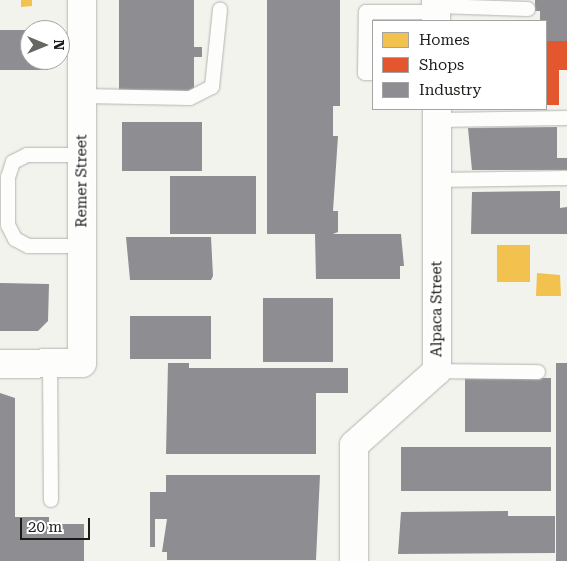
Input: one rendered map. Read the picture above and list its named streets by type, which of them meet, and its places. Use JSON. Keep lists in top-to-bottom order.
{
  "streets": {
    "street": ["Remer Street", "Alpaca Street"]
  },
  "legend": ["Homes", "Shops", "Industry"],
  "scale_bar": "20 m",
  "north": "right"
}
